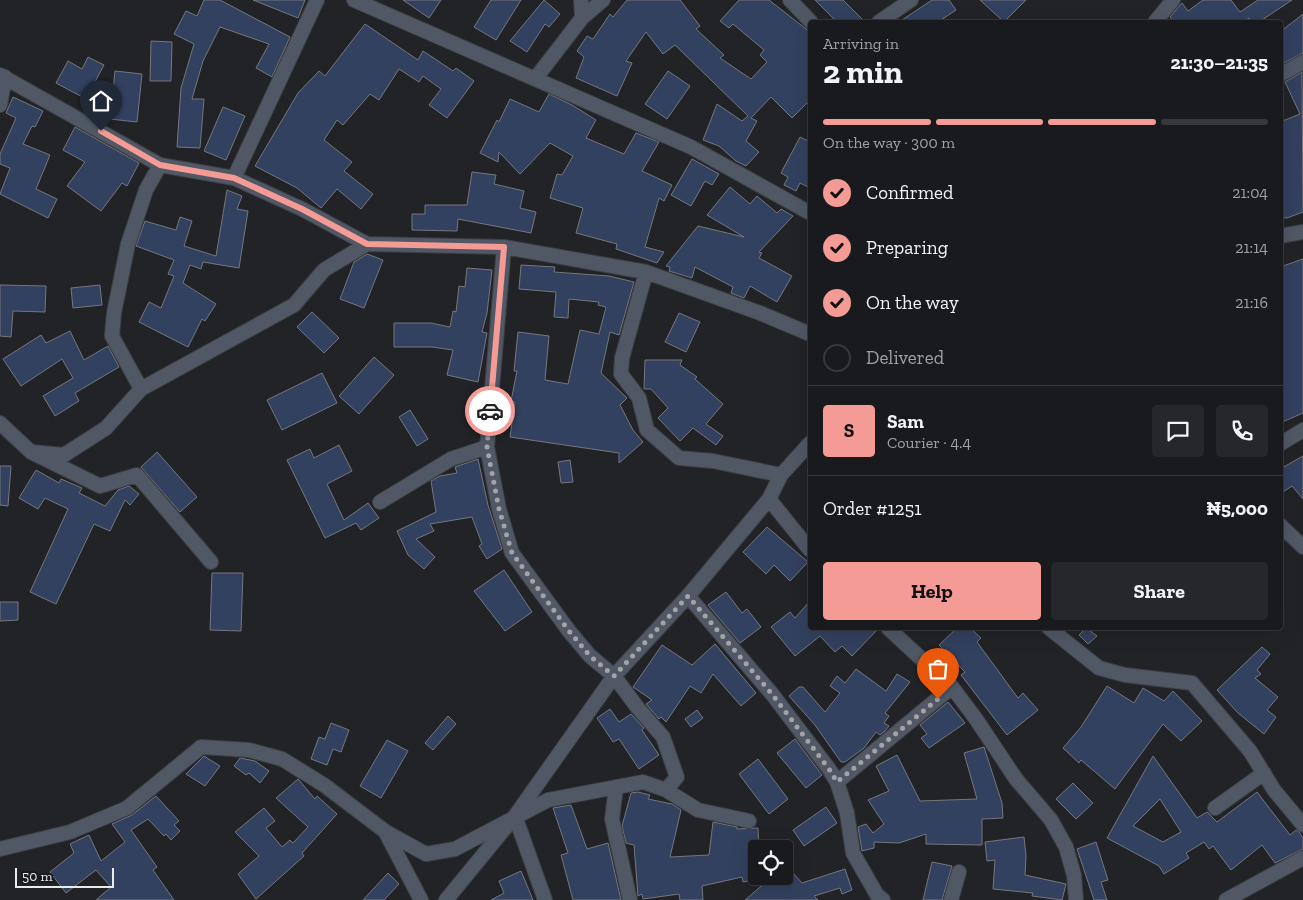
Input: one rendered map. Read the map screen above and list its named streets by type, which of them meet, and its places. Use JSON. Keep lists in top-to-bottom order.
{
  "scale_bar": "50 m",
  "page": {
    "heading": ["2 min", "Arriving in", "21:30–21:35"],
    "panel": [
      "Sam",
      "Courier · 4.4",
      "Order #1251",
      "₦5,000"
    ],
    "bar": "On the way · 300 m",
    "list": [
      ["Confirmed", "21:04"],
      ["Preparing", "21:14"],
      ["On the way", "21:16"],
      "Delivered"
    ],
    "round": "S",
    "buttons": ["Help", "Share"],
    "scale": "50 m"
  }
}
